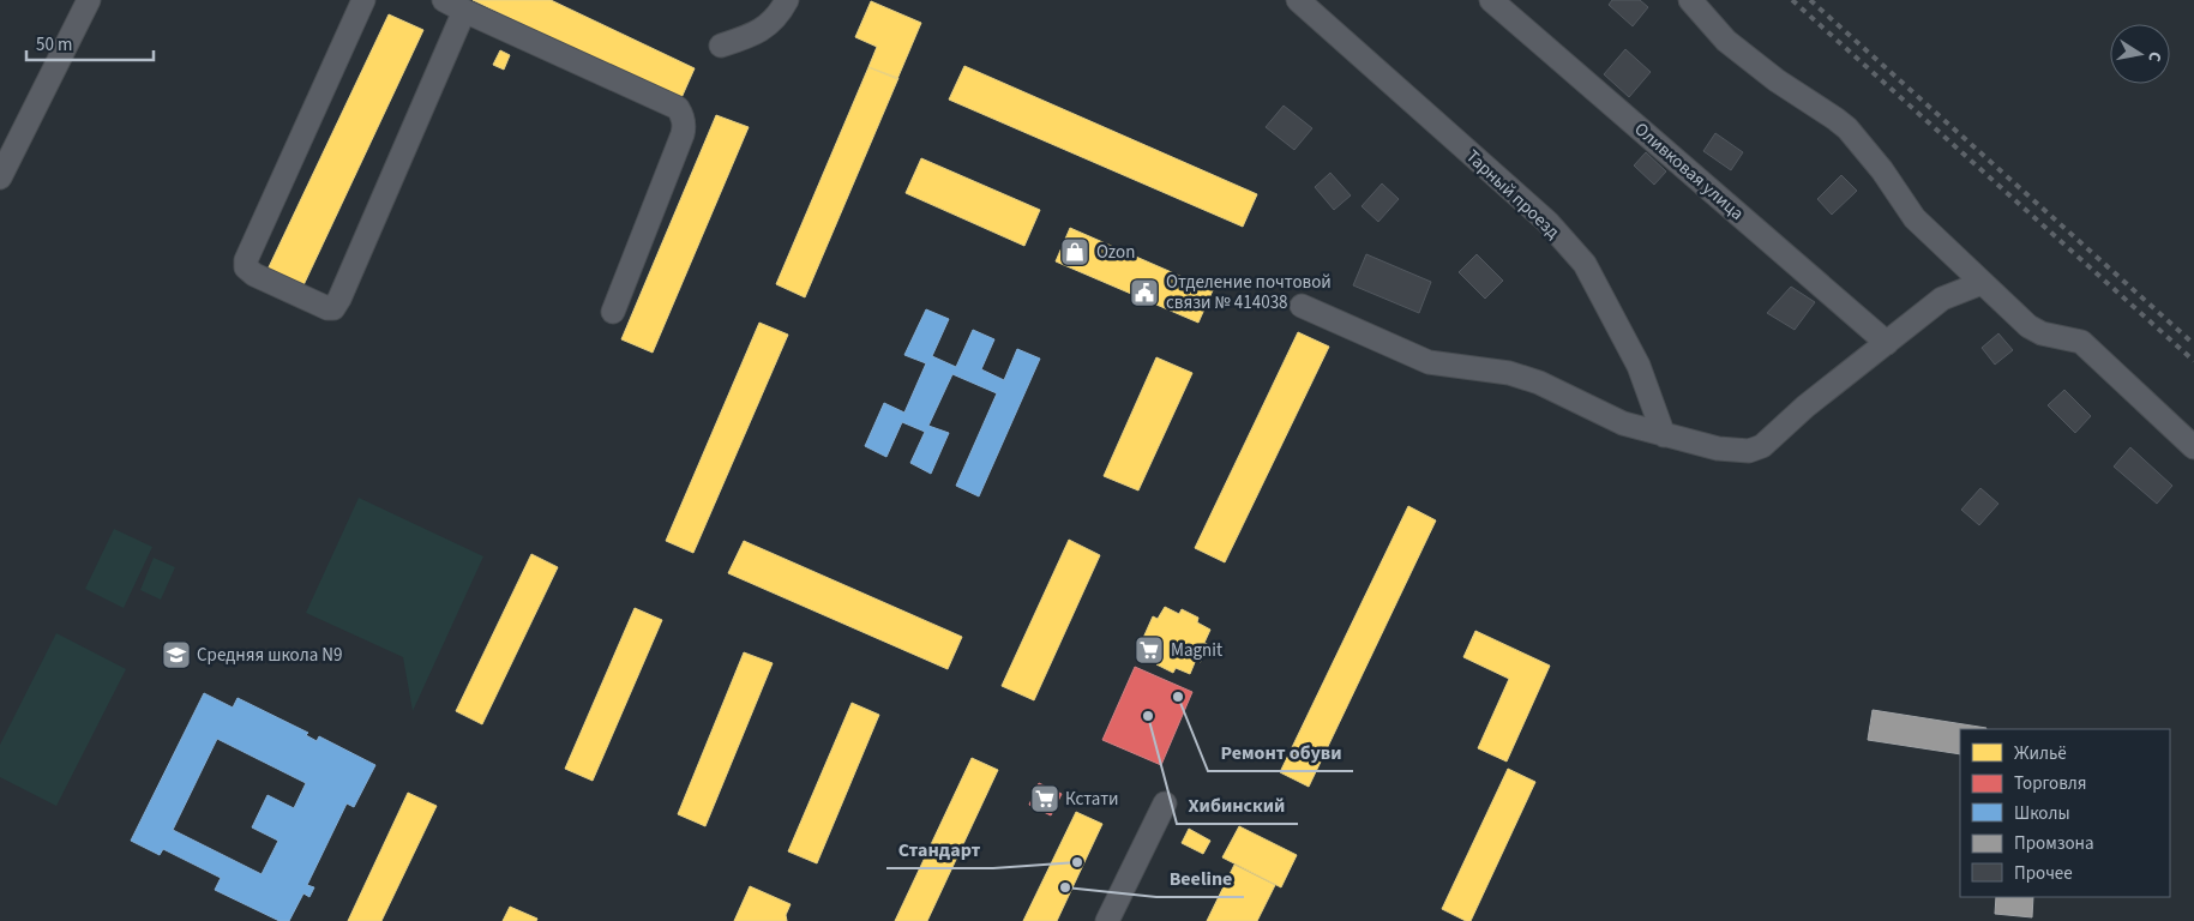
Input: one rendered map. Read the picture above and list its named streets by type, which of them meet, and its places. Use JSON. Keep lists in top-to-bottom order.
{
  "streets": {
    "street": ["Оливковая улица", "Тарный проезд"]
  },
  "places": {
    "shop": ["Ozon"],
    "public building": ["Отделение почтовой связи № 414038"],
    "supermarket": ["Magnit", "Кстати"],
    "school or university": ["Средняя школа N9"],
    "other": [
      "Ремонт обуви",
      "Хибинский",
      "Стандарт",
      "Beeline"
    ]
  },
  "legend": [
    "Жильё",
    "Торговля",
    "Школы",
    "Промзона",
    "Прочее"
  ],
  "scale_bar": "50 m",
  "north": "right"
}
